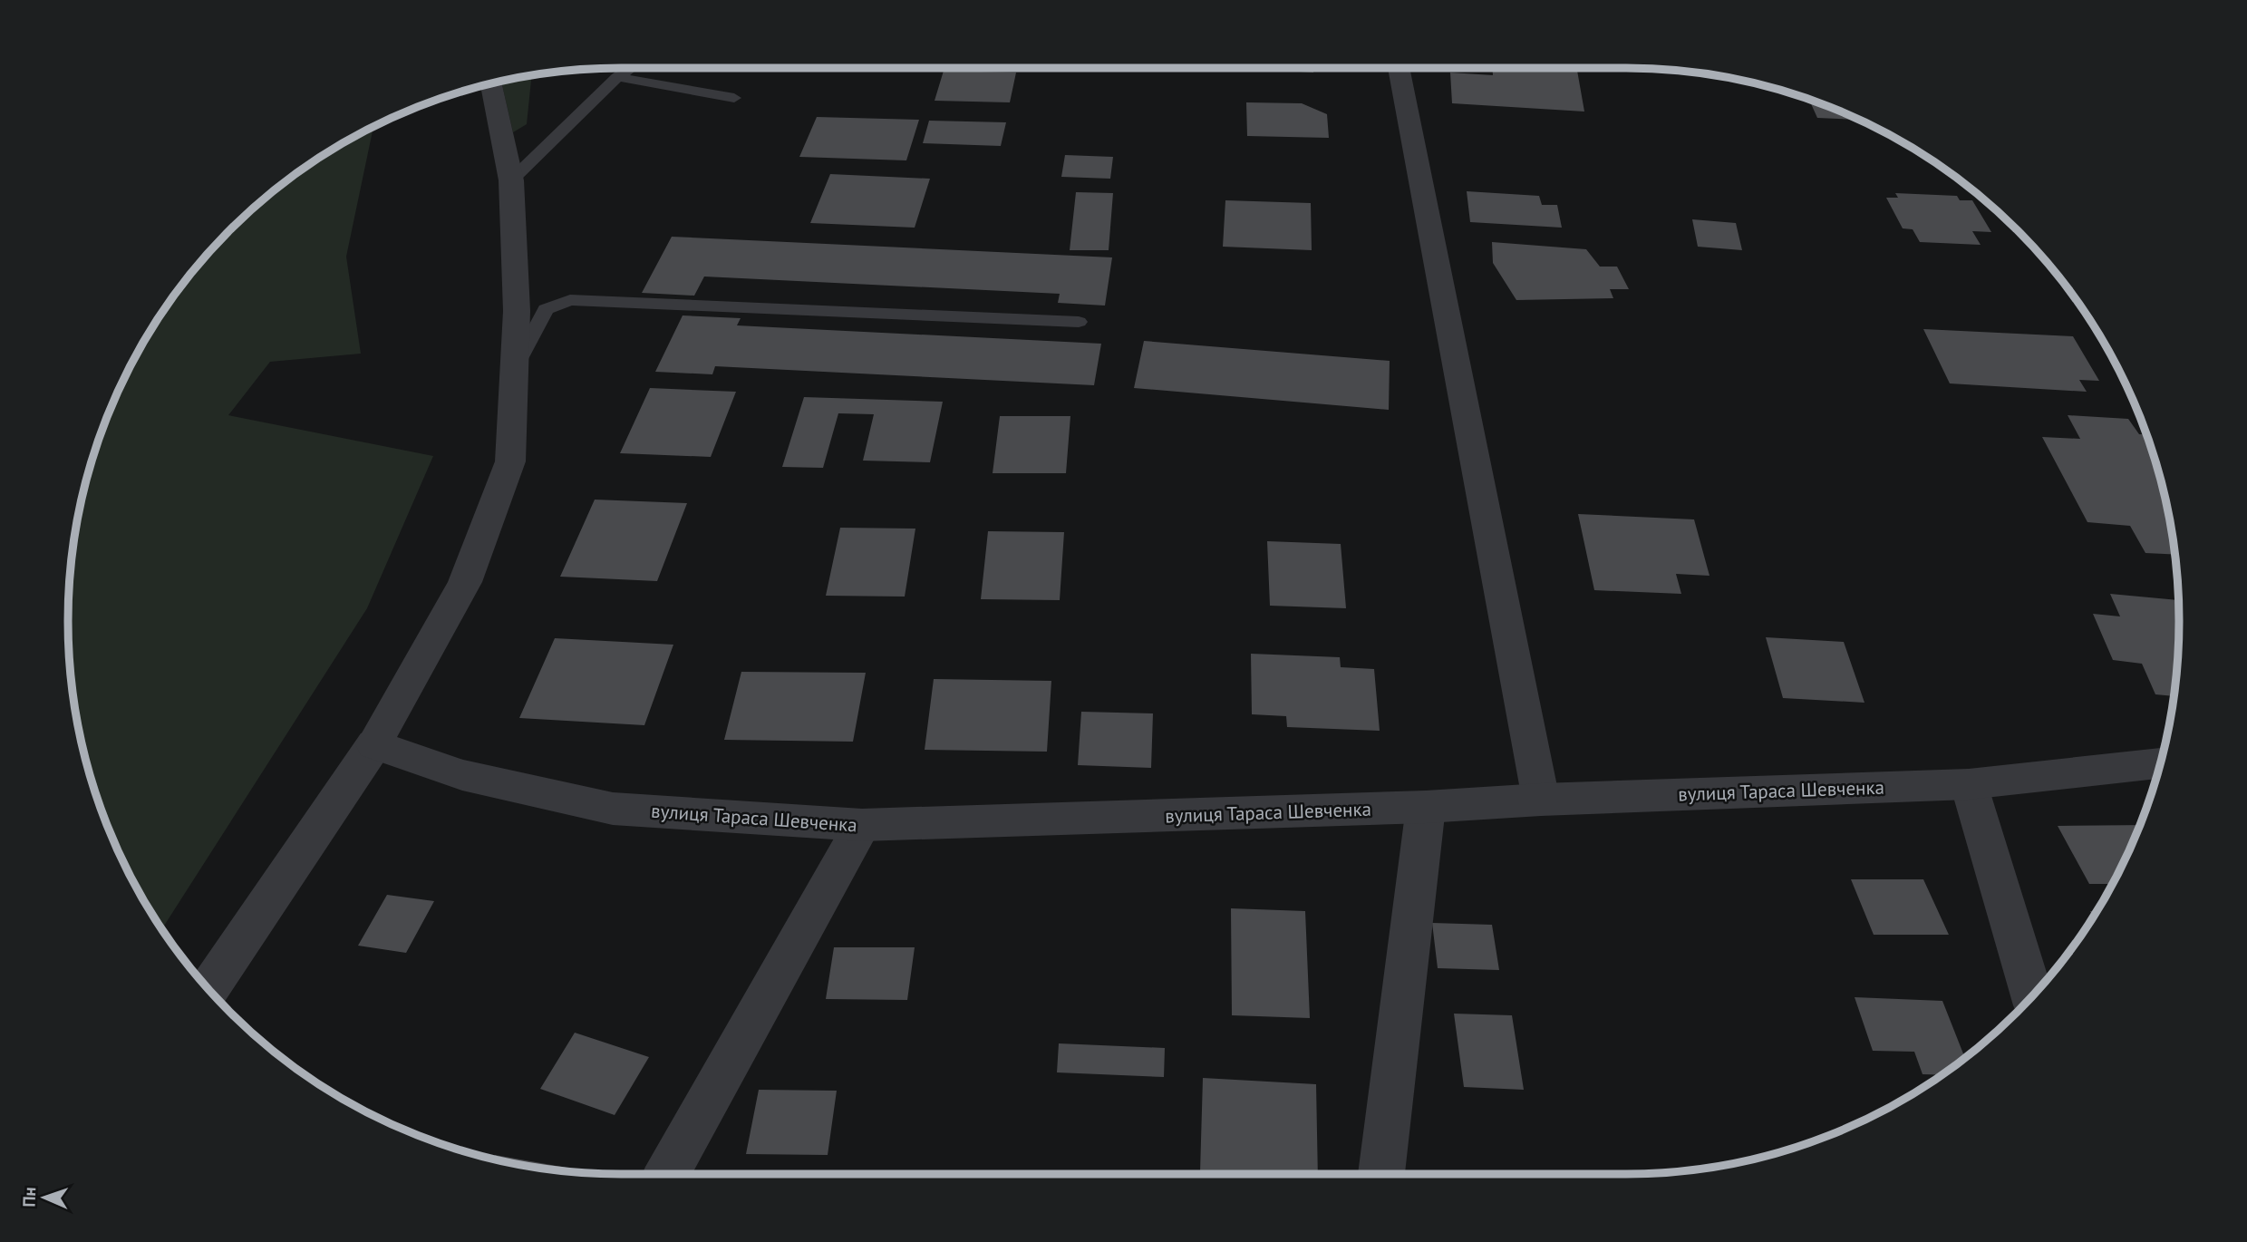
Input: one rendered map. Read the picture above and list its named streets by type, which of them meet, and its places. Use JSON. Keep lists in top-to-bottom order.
{
  "streets": {
    "street": ["вулиця Тараса Шевченка"]
  },
  "north": "left"
}
